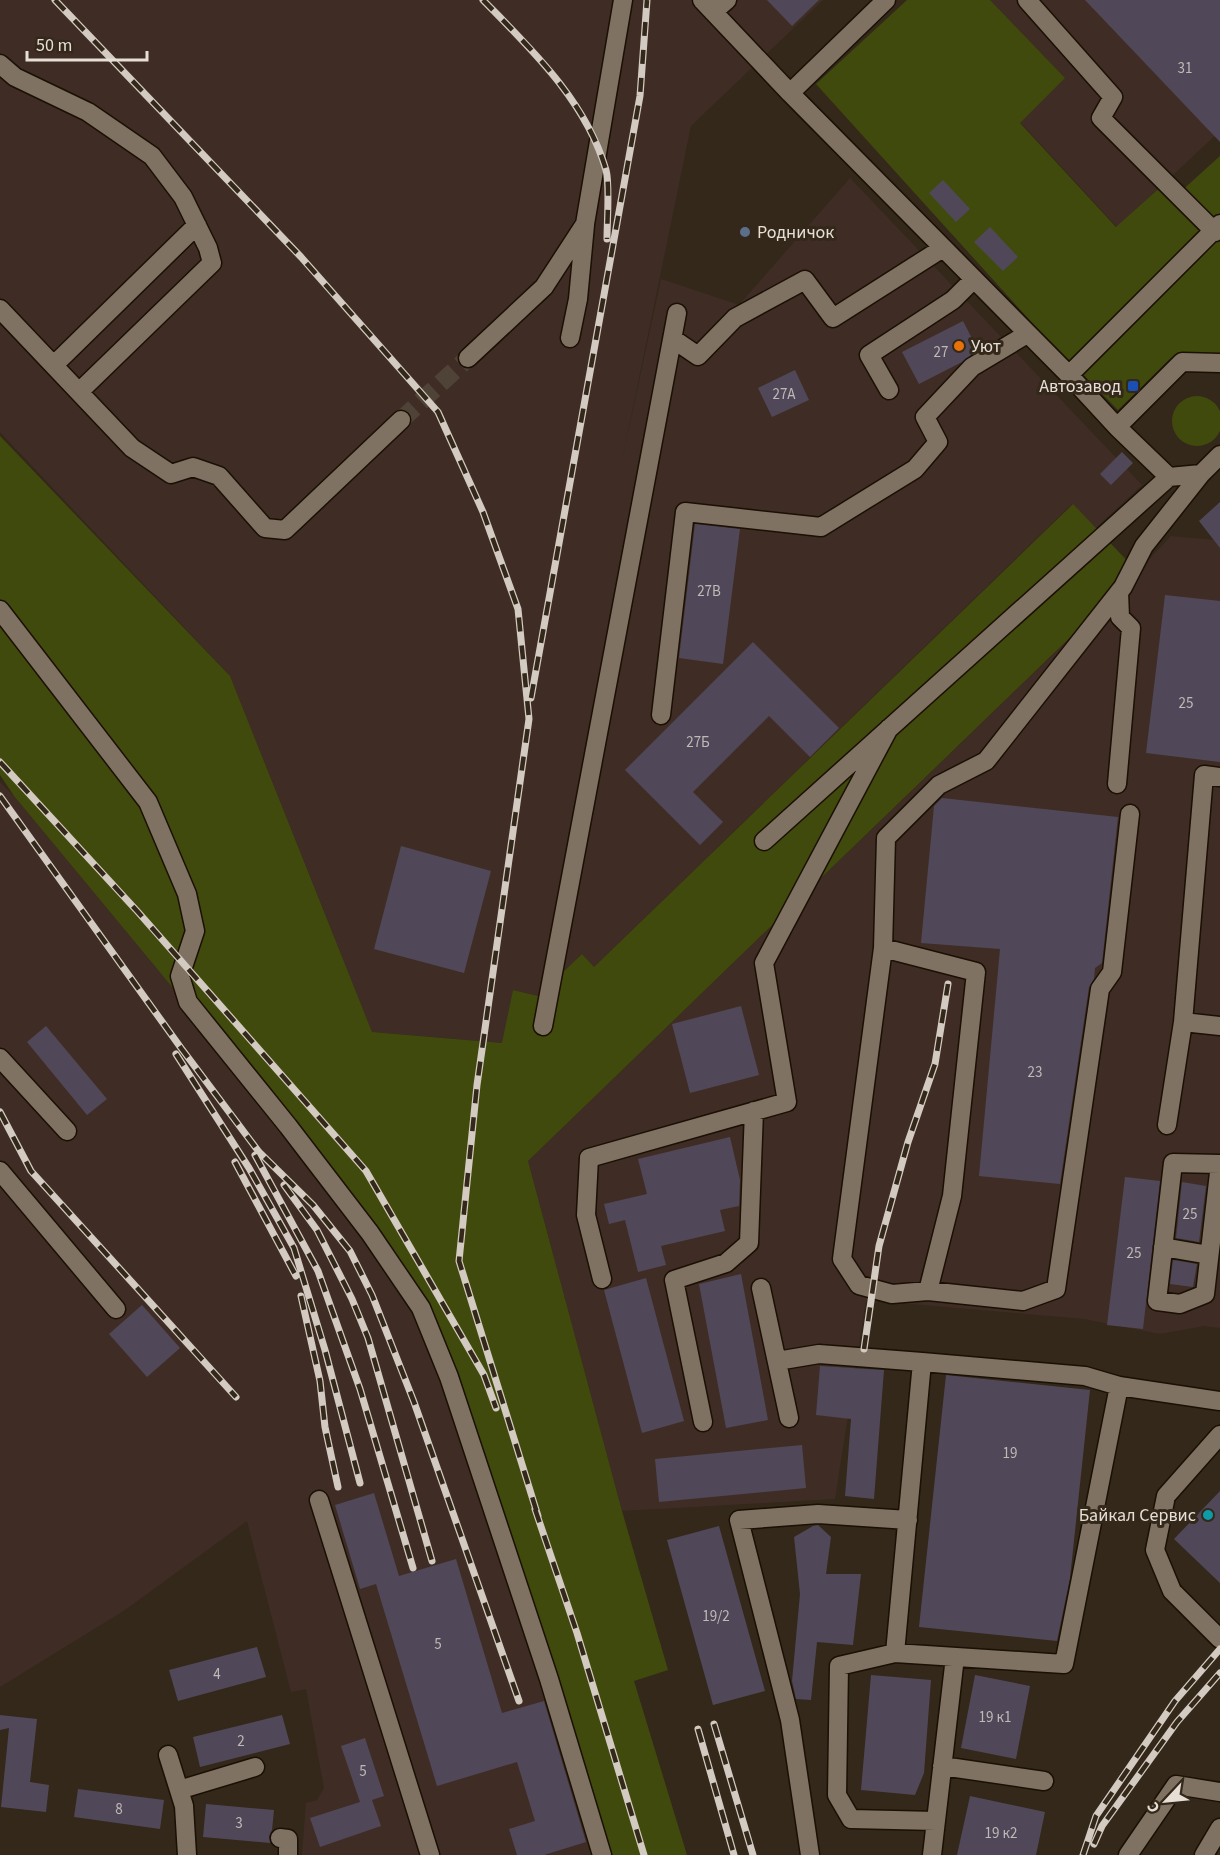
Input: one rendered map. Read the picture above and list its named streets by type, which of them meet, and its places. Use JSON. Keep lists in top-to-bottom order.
{
  "places": {
    "other": ["Родничок", "Уют", "Байкал Сервис"],
    "transit": ["Автозавод"]
  },
  "house_numbers": [
    "31",
    "27",
    "27А",
    "27В",
    "25",
    "27Б",
    "23",
    "25",
    "25",
    "19",
    "19/2",
    "5",
    "4",
    "19 к1",
    "2",
    "5",
    "8",
    "3",
    "19 к2"
  ],
  "scale_bar": "50 m",
  "north": "bottom left"
}
